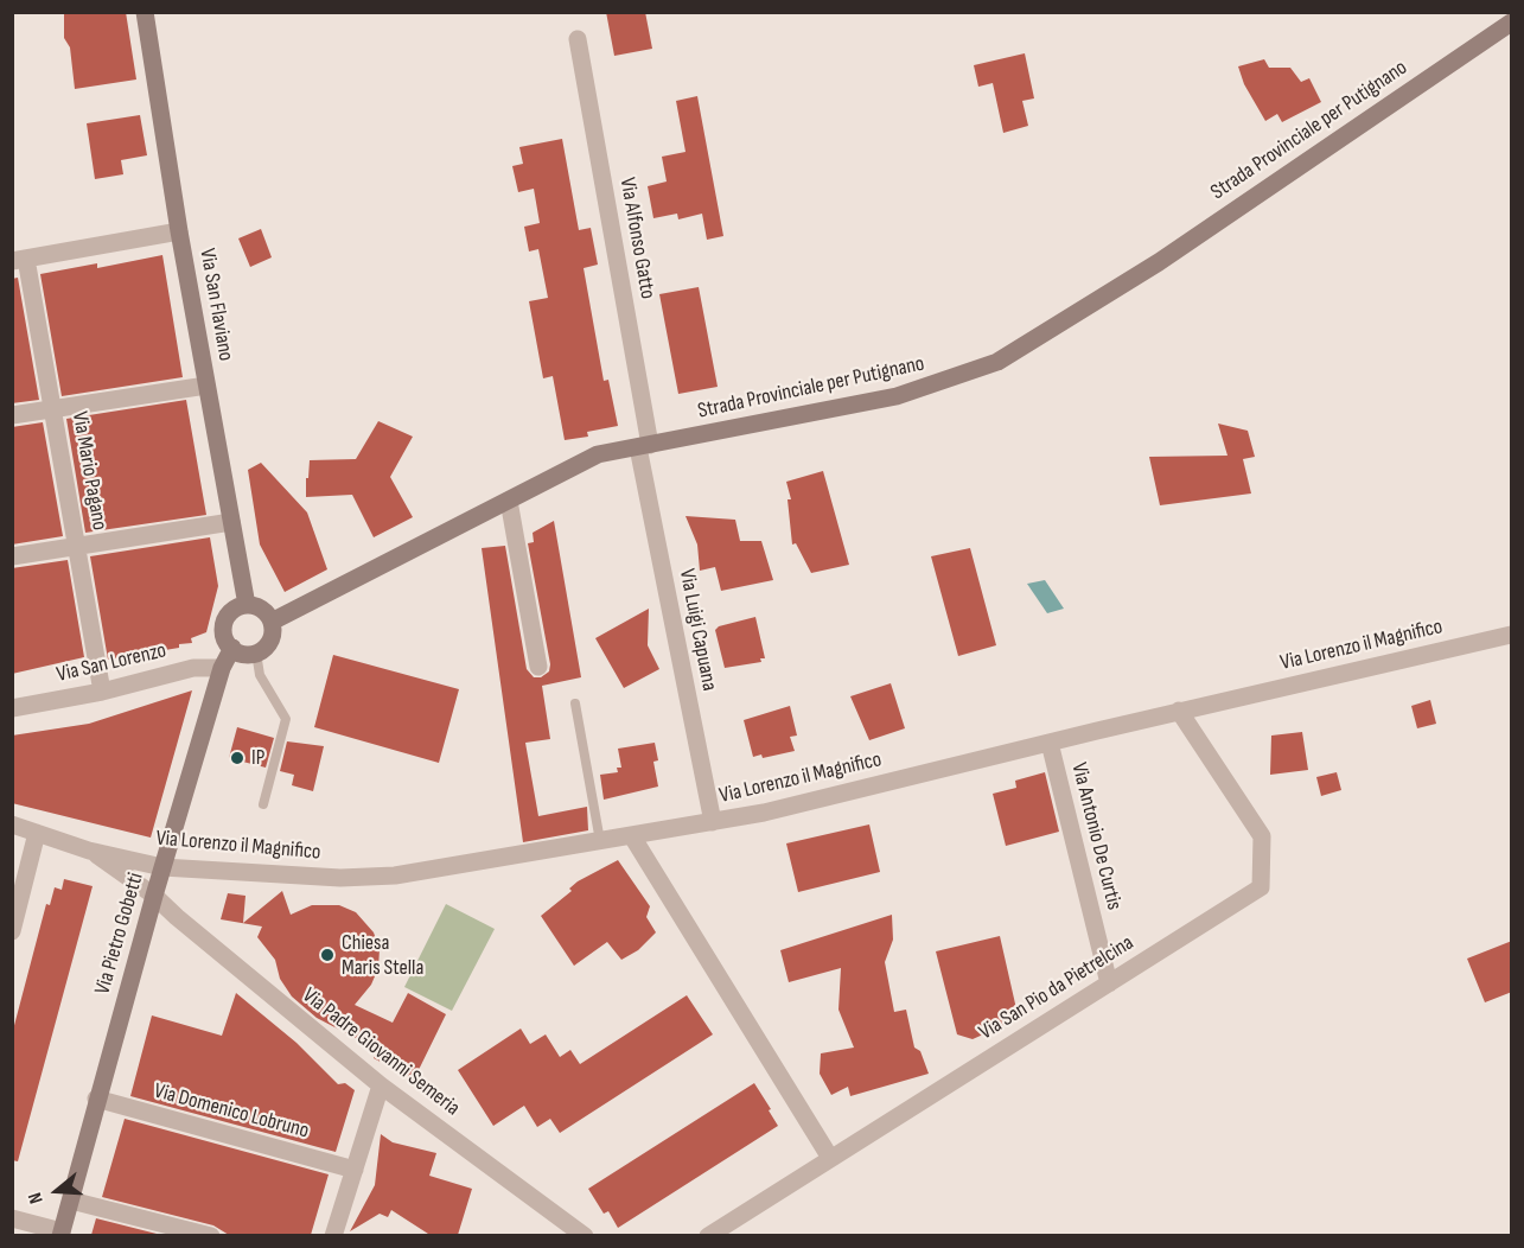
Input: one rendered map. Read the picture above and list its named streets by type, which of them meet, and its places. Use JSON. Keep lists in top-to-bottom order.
{
  "streets": {
    "street": [
      "Strada Provinciale per Putignano",
      "Via Alfonso Gatto",
      "Via San Flaviano",
      "Via Mario Pagano",
      "Via Luigi Capuana",
      "Via Lorenzo il Magnifico",
      "Via San Lorenzo",
      "Via Antonio De Curtis",
      "Via Pietro Gobetti",
      "Via San Pio da Pietrelcina",
      "Via Padre Giovanni Semeria",
      "Via Domenico Lobruno"
    ]
  },
  "crossings": [
    ["Strada Provinciale per Putignano", "Via Alfonso Gatto"],
    ["Strada Provinciale per Putignano", "Via San Flaviano"],
    ["Strada Provinciale per Putignano", "Via Luigi Capuana"],
    ["Strada Provinciale per Putignano", "Via Pietro Gobetti"],
    ["Via Alfonso Gatto", "Via Luigi Capuana"],
    ["Via San Flaviano", "Via Pietro Gobetti"],
    ["Via Mario Pagano", "Via San Lorenzo"],
    ["Via Luigi Capuana", "Via Lorenzo il Magnifico"],
    ["Via Lorenzo il Magnifico", "Via Antonio De Curtis"],
    ["Via Lorenzo il Magnifico", "Via Pietro Gobetti"],
    ["Via Lorenzo il Magnifico", "Via San Pio da Pietrelcina"],
    ["Via Lorenzo il Magnifico", "Via Padre Giovanni Semeria"],
    ["Via San Lorenzo", "Via Pietro Gobetti"],
    ["Via Antonio De Curtis", "Via San Pio da Pietrelcina"],
    ["Via Pietro Gobetti", "Via Padre Giovanni Semeria"],
    ["Via Pietro Gobetti", "Via Domenico Lobruno"]
  ],
  "places": ["IP", "Chiesa Maris Stella"],
  "north": "left"
}
